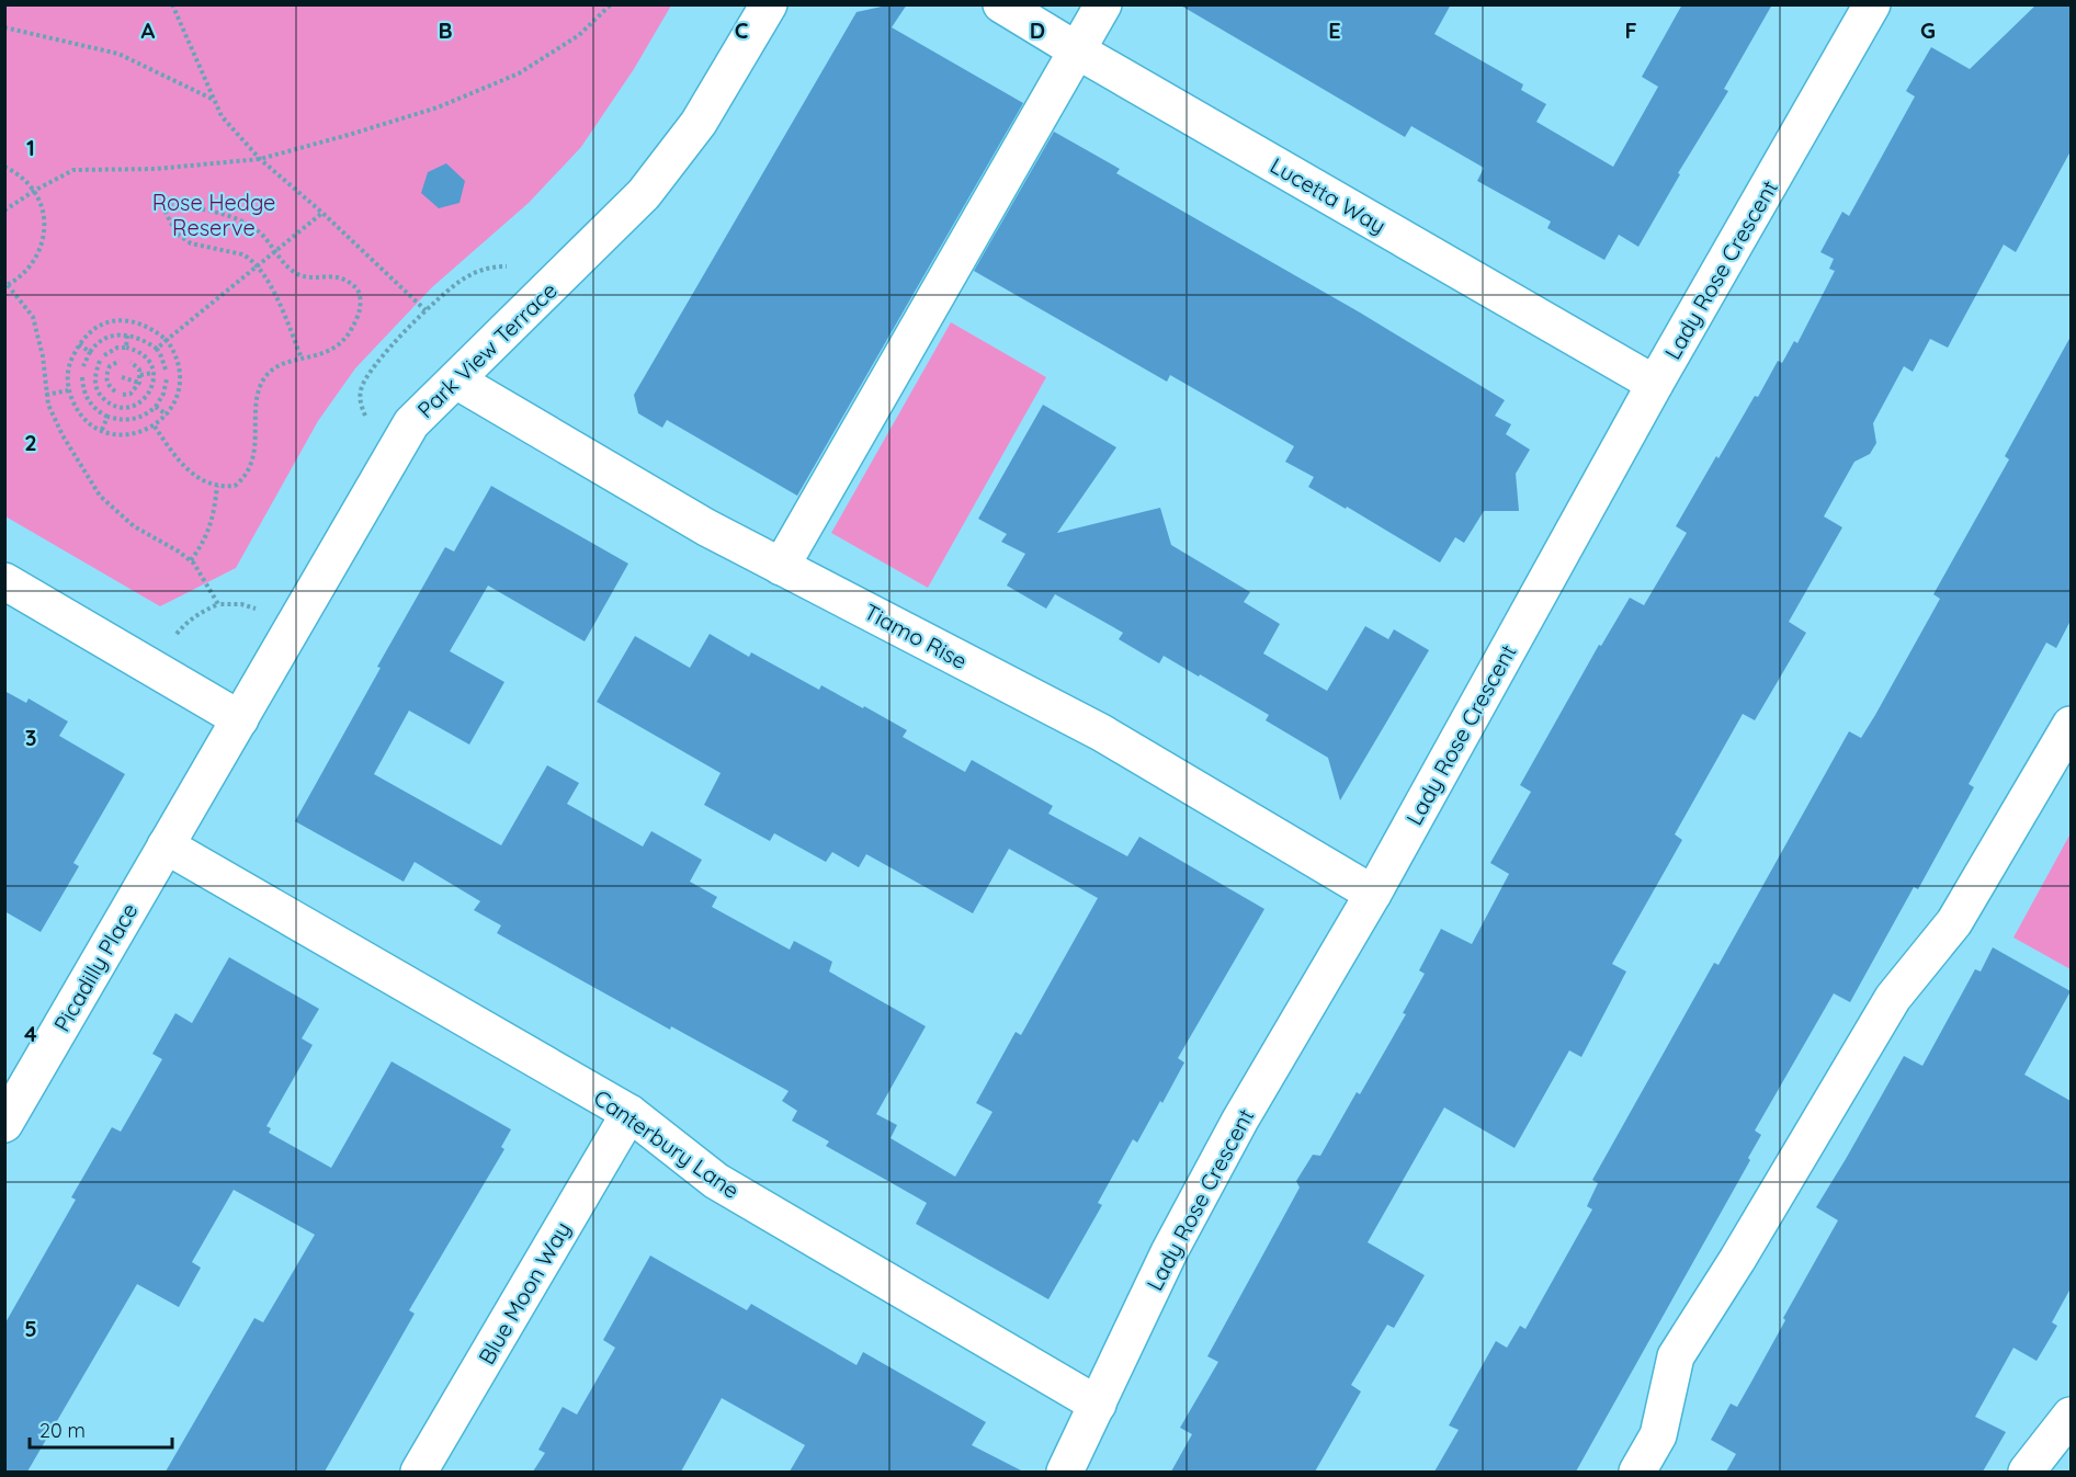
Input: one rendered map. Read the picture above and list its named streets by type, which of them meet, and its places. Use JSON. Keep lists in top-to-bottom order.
{
  "streets": {
    "street": [
      "Lucetta Way",
      "Lady Rose Crescent",
      "Park View Terrace",
      "Tiamo Rise",
      "Picadilly Place",
      "Canterbury Lane",
      "Blue Moon Way"
    ]
  },
  "crossings": [
    ["Lucetta Way", "Lady Rose Crescent"],
    ["Lady Rose Crescent", "Tiamo Rise"],
    ["Lady Rose Crescent", "Canterbury Lane"],
    ["Park View Terrace", "Tiamo Rise"],
    ["Park View Terrace", "Picadilly Place"],
    ["Park View Terrace", "Canterbury Lane"],
    ["Picadilly Place", "Canterbury Lane"],
    ["Canterbury Lane", "Blue Moon Way"]
  ],
  "parks": ["Rose Hedge Reserve"],
  "scale_bar": "20 m",
  "grid": {
    "columns": [
      "A",
      "B",
      "C",
      "D",
      "E",
      "F",
      "G"
    ],
    "rows": [
      "1",
      "2",
      "3",
      "4",
      "5"
    ]
  }
}
